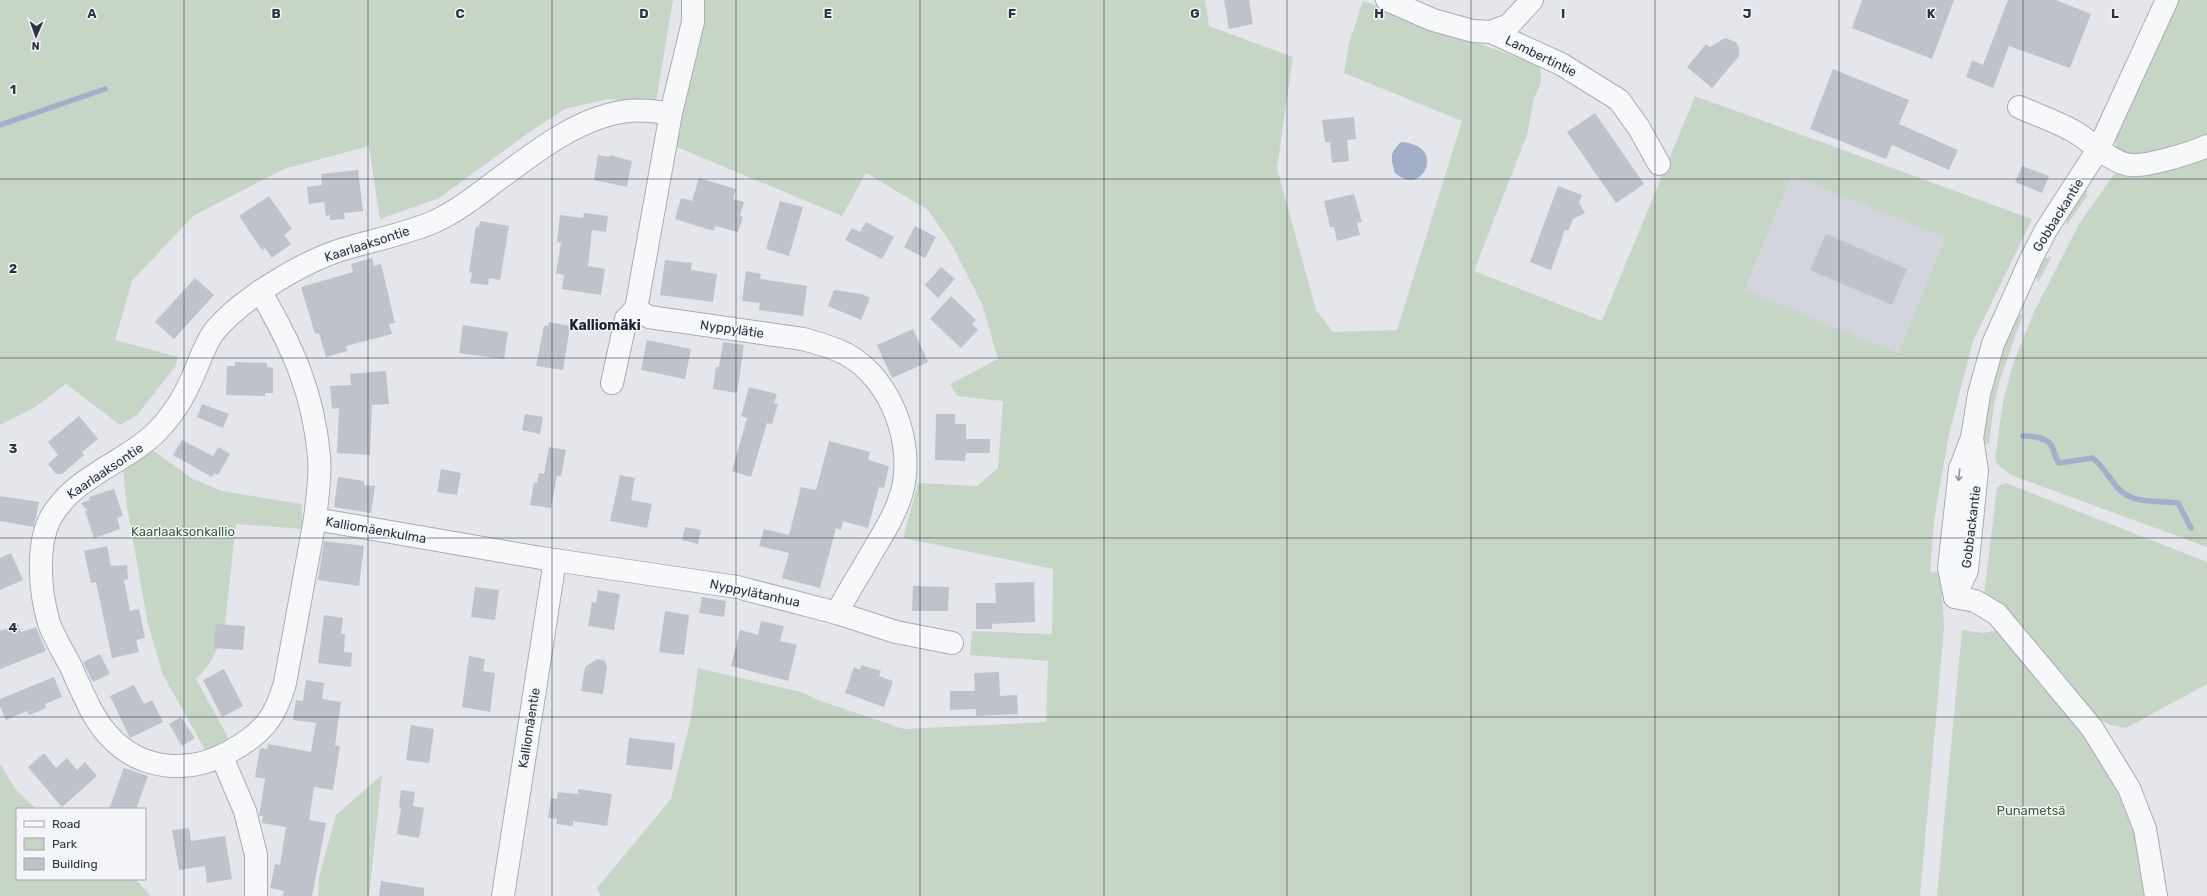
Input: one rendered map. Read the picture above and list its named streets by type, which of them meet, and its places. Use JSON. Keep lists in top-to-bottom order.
{
  "streets": {
    "street": [
      "Lambertintie",
      "Gobbackantie",
      "Kaarlaaksontie",
      "Nyppylätie",
      "Kalliomäenkulma",
      "Nyppylätanhua",
      "Kalliomäentie"
    ]
  },
  "crossings": [
    ["Kaarlaaksontie", "Kalliomäenkulma"],
    ["Nyppylätie", "Nyppylätanhua"],
    ["Kalliomäenkulma", "Nyppylätanhua"],
    ["Kalliomäenkulma", "Kalliomäentie"],
    ["Nyppylätanhua", "Kalliomäentie"]
  ],
  "districts": ["Kalliomäki"],
  "parks": ["Kaarlaaksonkallio", "Punametsä"],
  "legend": ["Road", "Park", "Building"],
  "north": "bottom",
  "grid": {
    "columns": [
      "A",
      "B",
      "C",
      "D",
      "E",
      "F",
      "G",
      "H",
      "I",
      "J",
      "K",
      "L"
    ],
    "rows": [
      "1",
      "2",
      "3",
      "4"
    ]
  }
}
